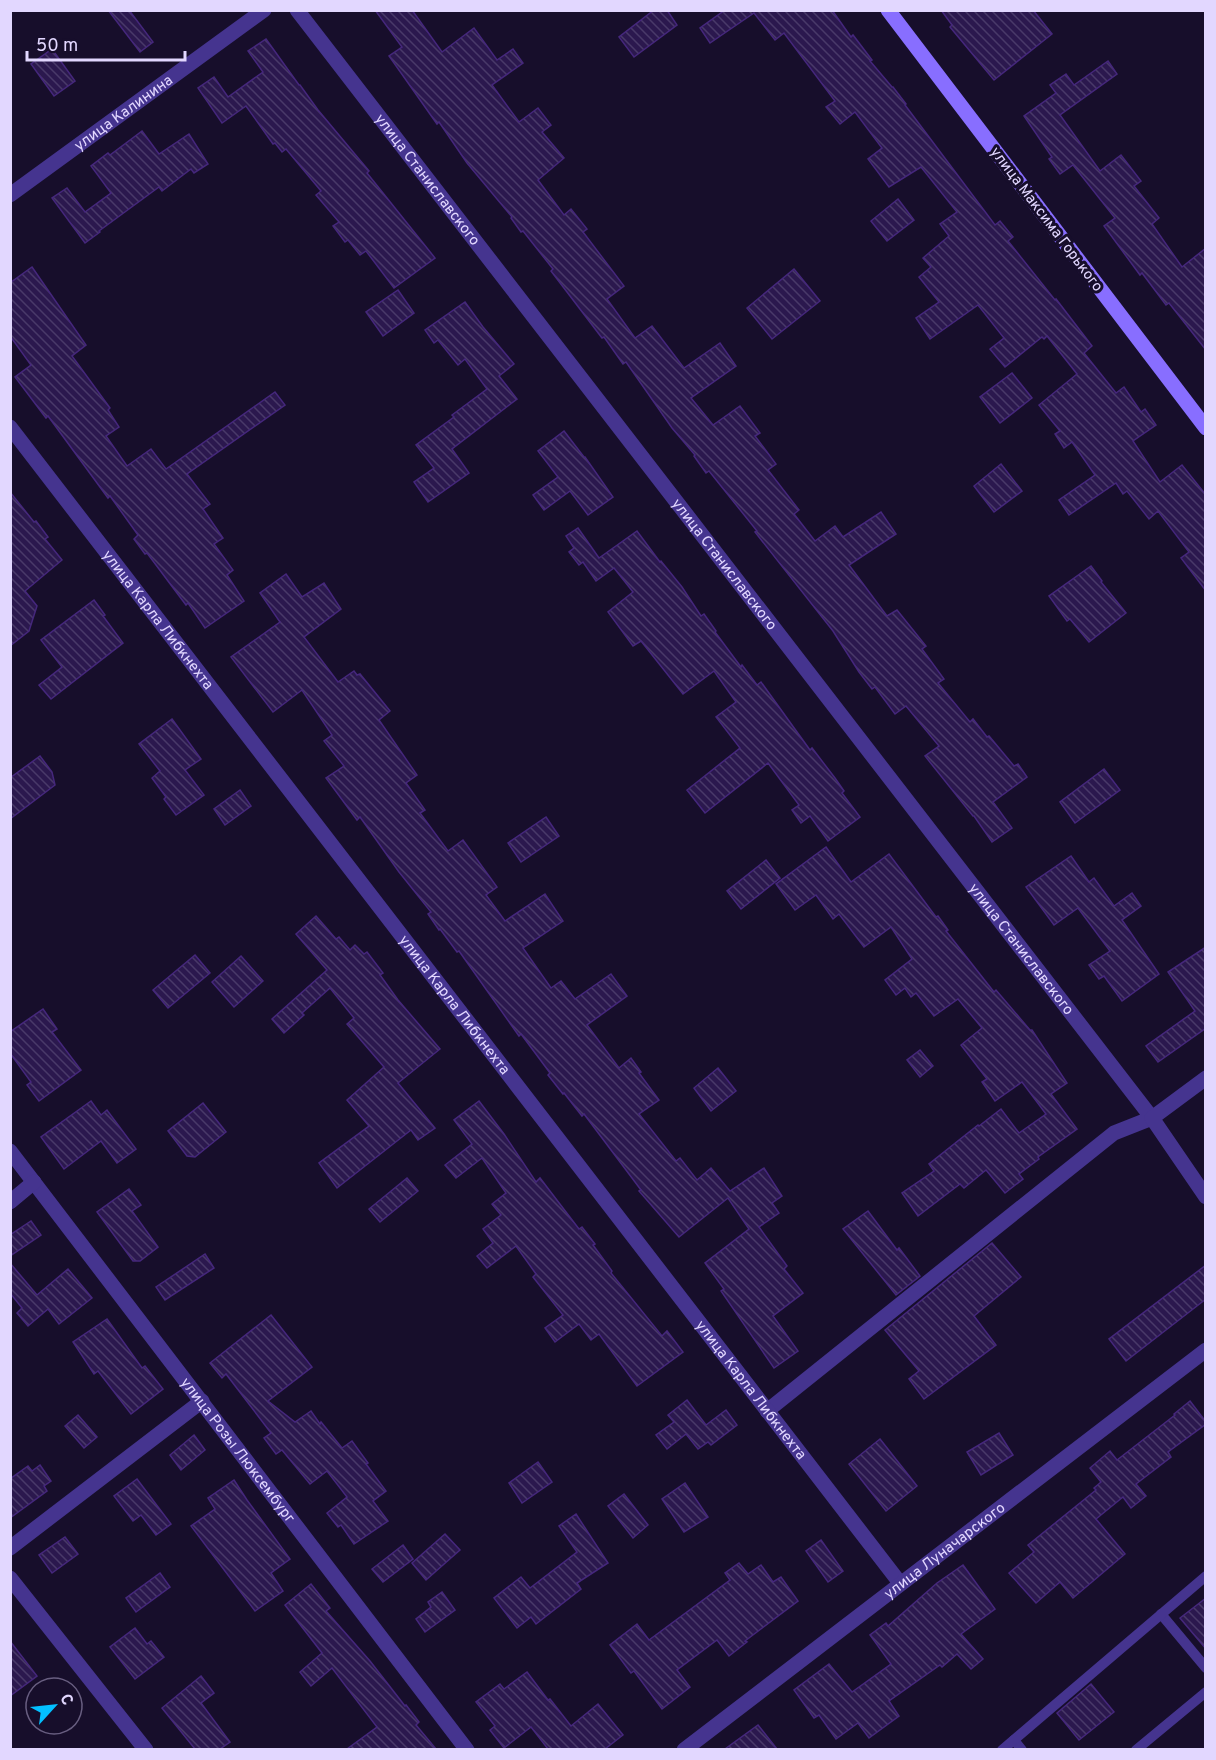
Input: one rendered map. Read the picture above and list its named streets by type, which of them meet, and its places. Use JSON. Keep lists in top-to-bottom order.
{
  "streets": {
    "main road": ["улица Максима Горького"],
    "street": [
      "улица Калинина",
      "улица Станиславского",
      "улица Карла Либкнехта",
      "улица Розы Люксембург",
      "улица Луначарского"
    ]
  },
  "crossings": [
    ["улица Карла Либкнехта", "улица Луначарского"]
  ],
  "scale_bar": "50 m",
  "north": "top right"
}
